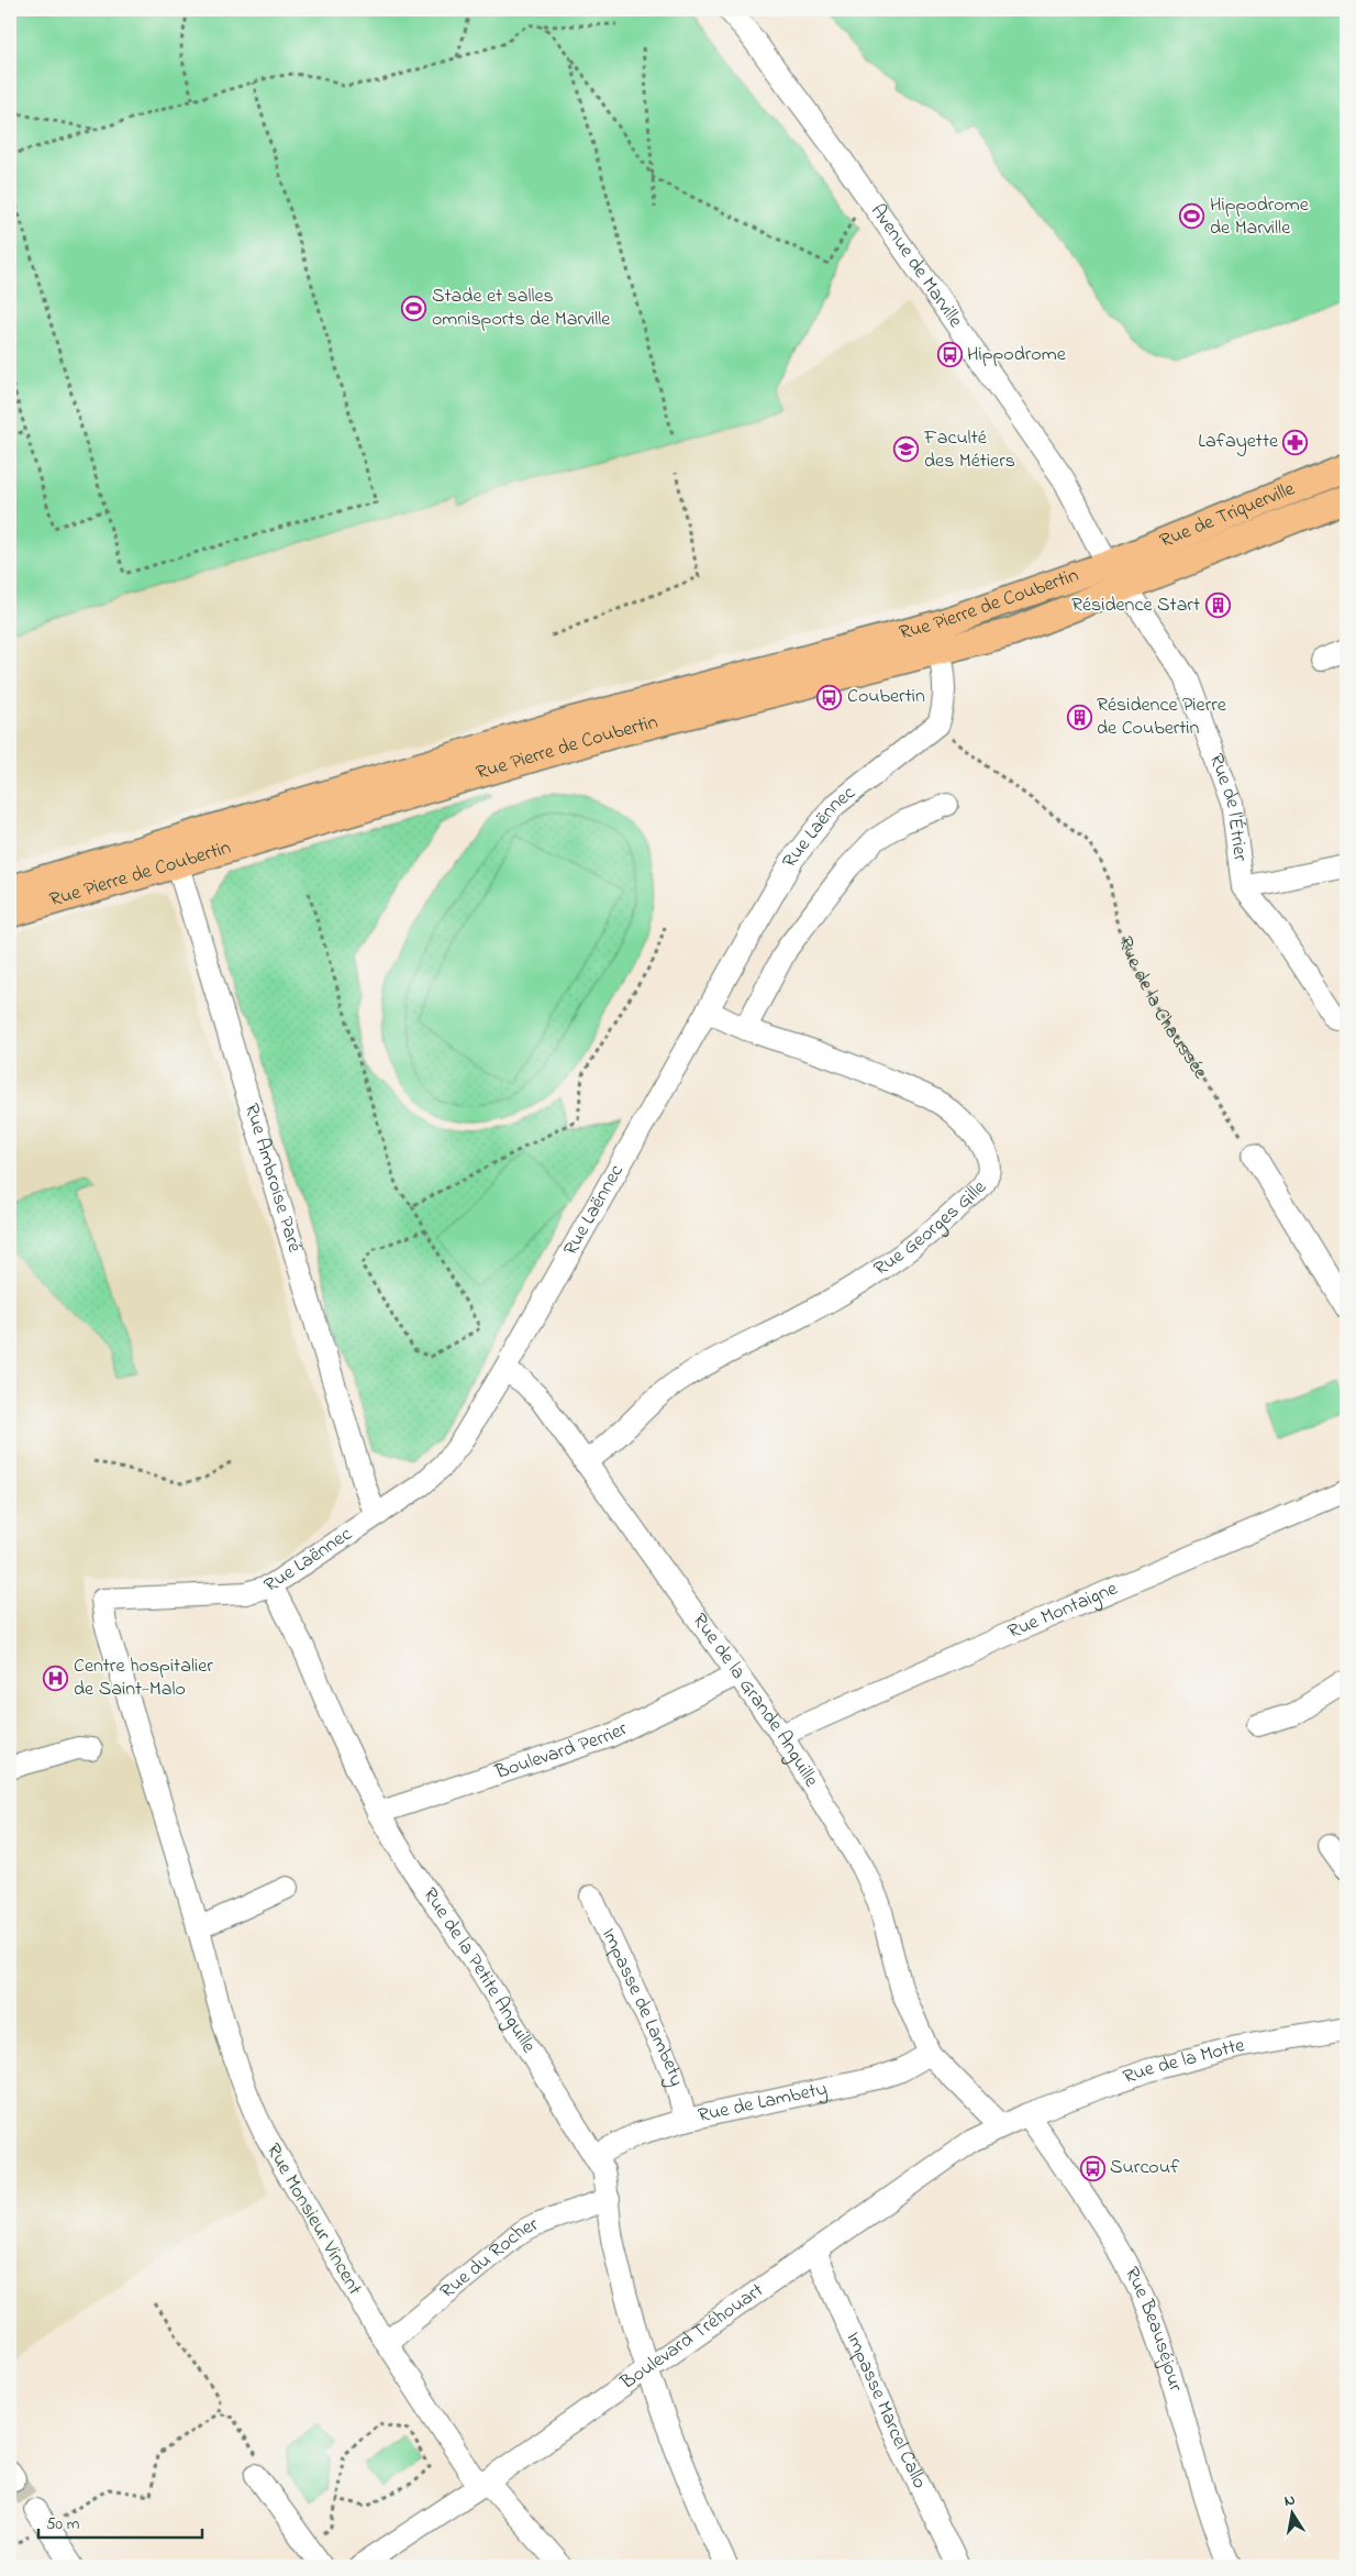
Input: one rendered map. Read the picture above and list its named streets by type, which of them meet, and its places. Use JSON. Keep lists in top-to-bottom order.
{
  "streets": {
    "main road": ["Rue de Triquerville", "Rue Pierre de Coubertin"],
    "street": [
      "Avenue de Marville",
      "Rue de l'Étrier",
      "Rue Laënnec",
      "Rue Ambroise Paré",
      "Rue Georges Gille",
      "Rue Montaigne",
      "Rue de la Grande Anguille",
      "Boulevard Perrier",
      "Rue de la Petite Anguille",
      "Impasse de Lambety",
      "Rue de la Motte",
      "Rue de Lambety",
      "Rue Monsieur Vincent",
      "Rue du Rocher",
      "Rue Beauséjour",
      "Boulevard Tréhouart",
      "Impasse Marcel Callo"
    ],
    "path": ["Rue de la Chaussée"]
  },
  "crossings": [
    ["Avenue de Marville", "Rue de Triquerville"],
    ["Avenue de Marville", "Rue Pierre de Coubertin"],
    ["Avenue de Marville", "Rue de l'Étrier"],
    ["Rue de Triquerville", "Rue Pierre de Coubertin"],
    ["Rue de Triquerville", "Rue de l'Étrier"],
    ["Rue Pierre de Coubertin", "Rue de l'Étrier"],
    ["Rue Pierre de Coubertin", "Rue Laënnec"],
    ["Rue Pierre de Coubertin", "Rue Ambroise Paré"],
    ["Rue Laënnec", "Rue Ambroise Paré"],
    ["Rue Laënnec", "Rue Georges Gille"],
    ["Rue Laënnec", "Rue de la Grande Anguille"],
    ["Rue Laënnec", "Rue de la Petite Anguille"],
    ["Rue Laënnec", "Rue Monsieur Vincent"],
    ["Rue Georges Gille", "Rue de la Grande Anguille"],
    ["Rue Montaigne", "Rue de la Grande Anguille"],
    ["Rue de la Grande Anguille", "Boulevard Perrier"],
    ["Rue de la Grande Anguille", "Rue de Lambety"],
    ["Boulevard Perrier", "Rue de la Petite Anguille"],
    ["Rue de la Petite Anguille", "Rue de Lambety"],
    ["Rue de la Petite Anguille", "Rue du Rocher"],
    ["Rue de la Petite Anguille", "Boulevard Tréhouart"],
    ["Impasse de Lambety", "Rue de Lambety"],
    ["Rue de la Motte", "Rue Beauséjour"],
    ["Rue de la Motte", "Boulevard Tréhouart"],
    ["Rue Monsieur Vincent", "Rue du Rocher"],
    ["Rue Monsieur Vincent", "Boulevard Tréhouart"],
    ["Rue Beauséjour", "Boulevard Tréhouart"],
    ["Boulevard Tréhouart", "Impasse Marcel Callo"]
  ],
  "places": {
    "sports": ["Hippodrome de Marville", "Stade et salles omnisports de Marville"],
    "bus stop": ["Hippodrome", "Coubertin", "Surcouf"],
    "pharmacy": ["Lafayette"],
    "school or university": ["Faculté des Métiers"],
    "building": ["Résidence Start", "Résidence Pierre de Coubertin"],
    "hospital": ["Centre hospitalier de Saint-Malo"]
  },
  "scale_bar": "50 m",
  "north": "top"
}
